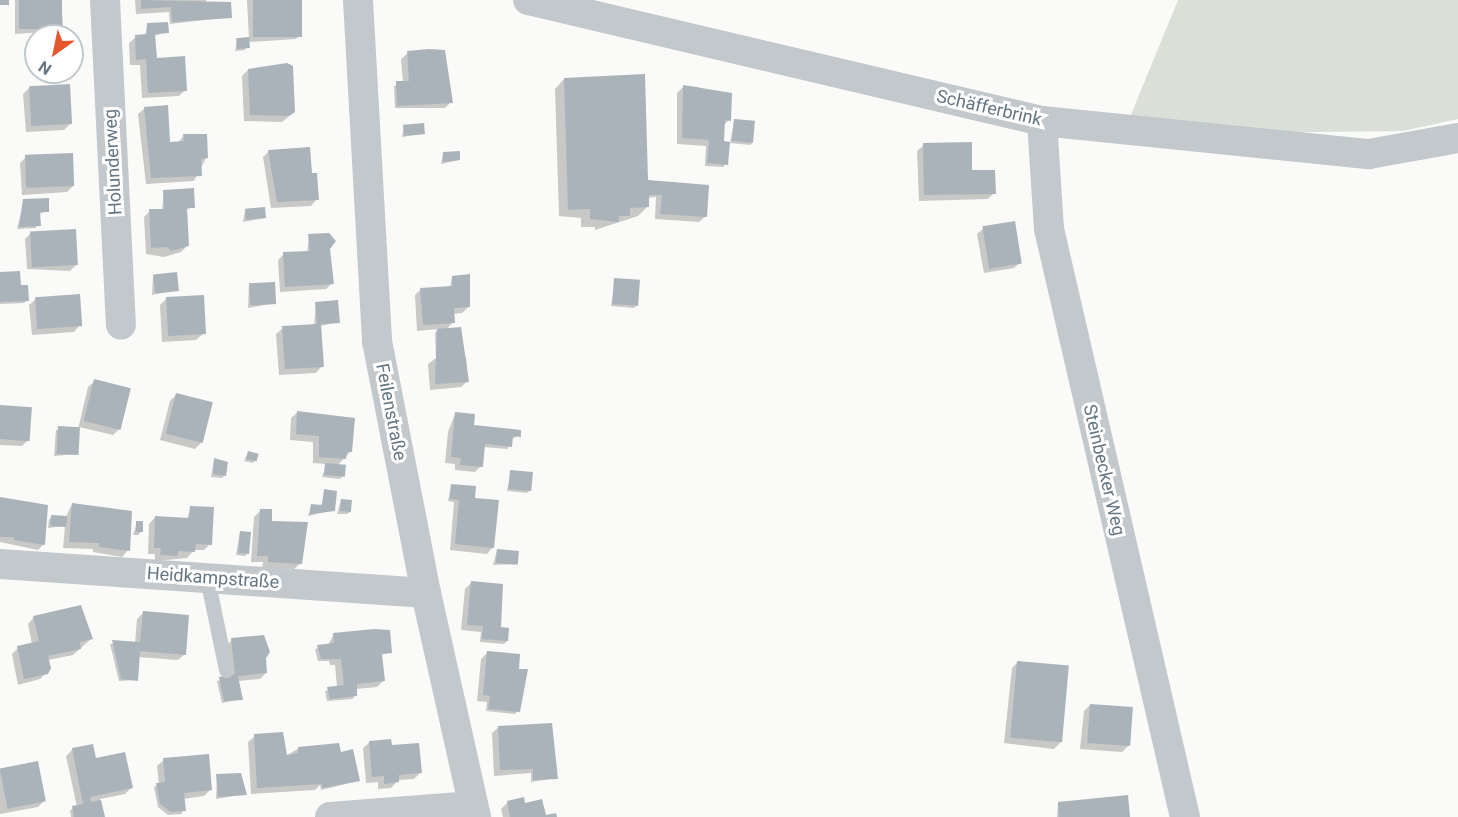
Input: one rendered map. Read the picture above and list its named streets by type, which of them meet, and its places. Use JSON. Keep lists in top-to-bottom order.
{
  "streets": {
    "street": [
      "Schäfferbrink",
      "Holunderweg",
      "Feilenstraße",
      "Steinbecker Weg",
      "Heidkampstraße"
    ]
  },
  "crossings": [
    ["Schäfferbrink", "Steinbecker Weg"],
    ["Feilenstraße", "Heidkampstraße"]
  ],
  "north": "bottom left"
}
